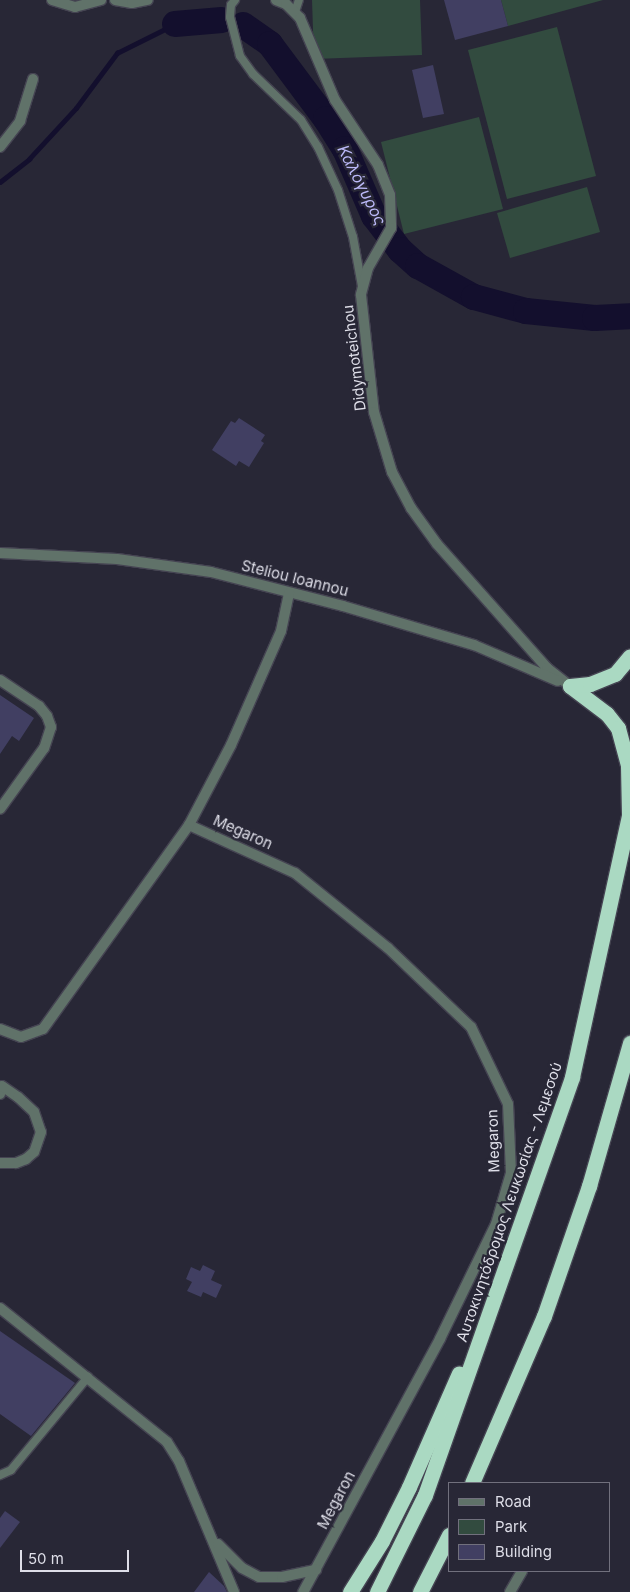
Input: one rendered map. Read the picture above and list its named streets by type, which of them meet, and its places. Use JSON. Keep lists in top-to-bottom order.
{
  "streets": {
    "highway": ["Αυτοκινητόδρομος Λευκωσίας - Λεμεσού"],
    "street": ["Didymoteichou", "Steliou Ioannou", "Megaron"]
  },
  "crossings": [
    ["Didymoteichou", "Steliou Ioannou"],
    ["Didymoteichou", "Αυτοκινητόδρομος Λευκωσίας - Λεμεσού"],
    ["Steliou Ioannou", "Αυτοκινητόδρομος Λευκωσίας - Λεμεσού"]
  ],
  "water": ["Καλόγυρος"],
  "legend": ["Road", "Park", "Building"],
  "scale_bar": "50 m"
}
